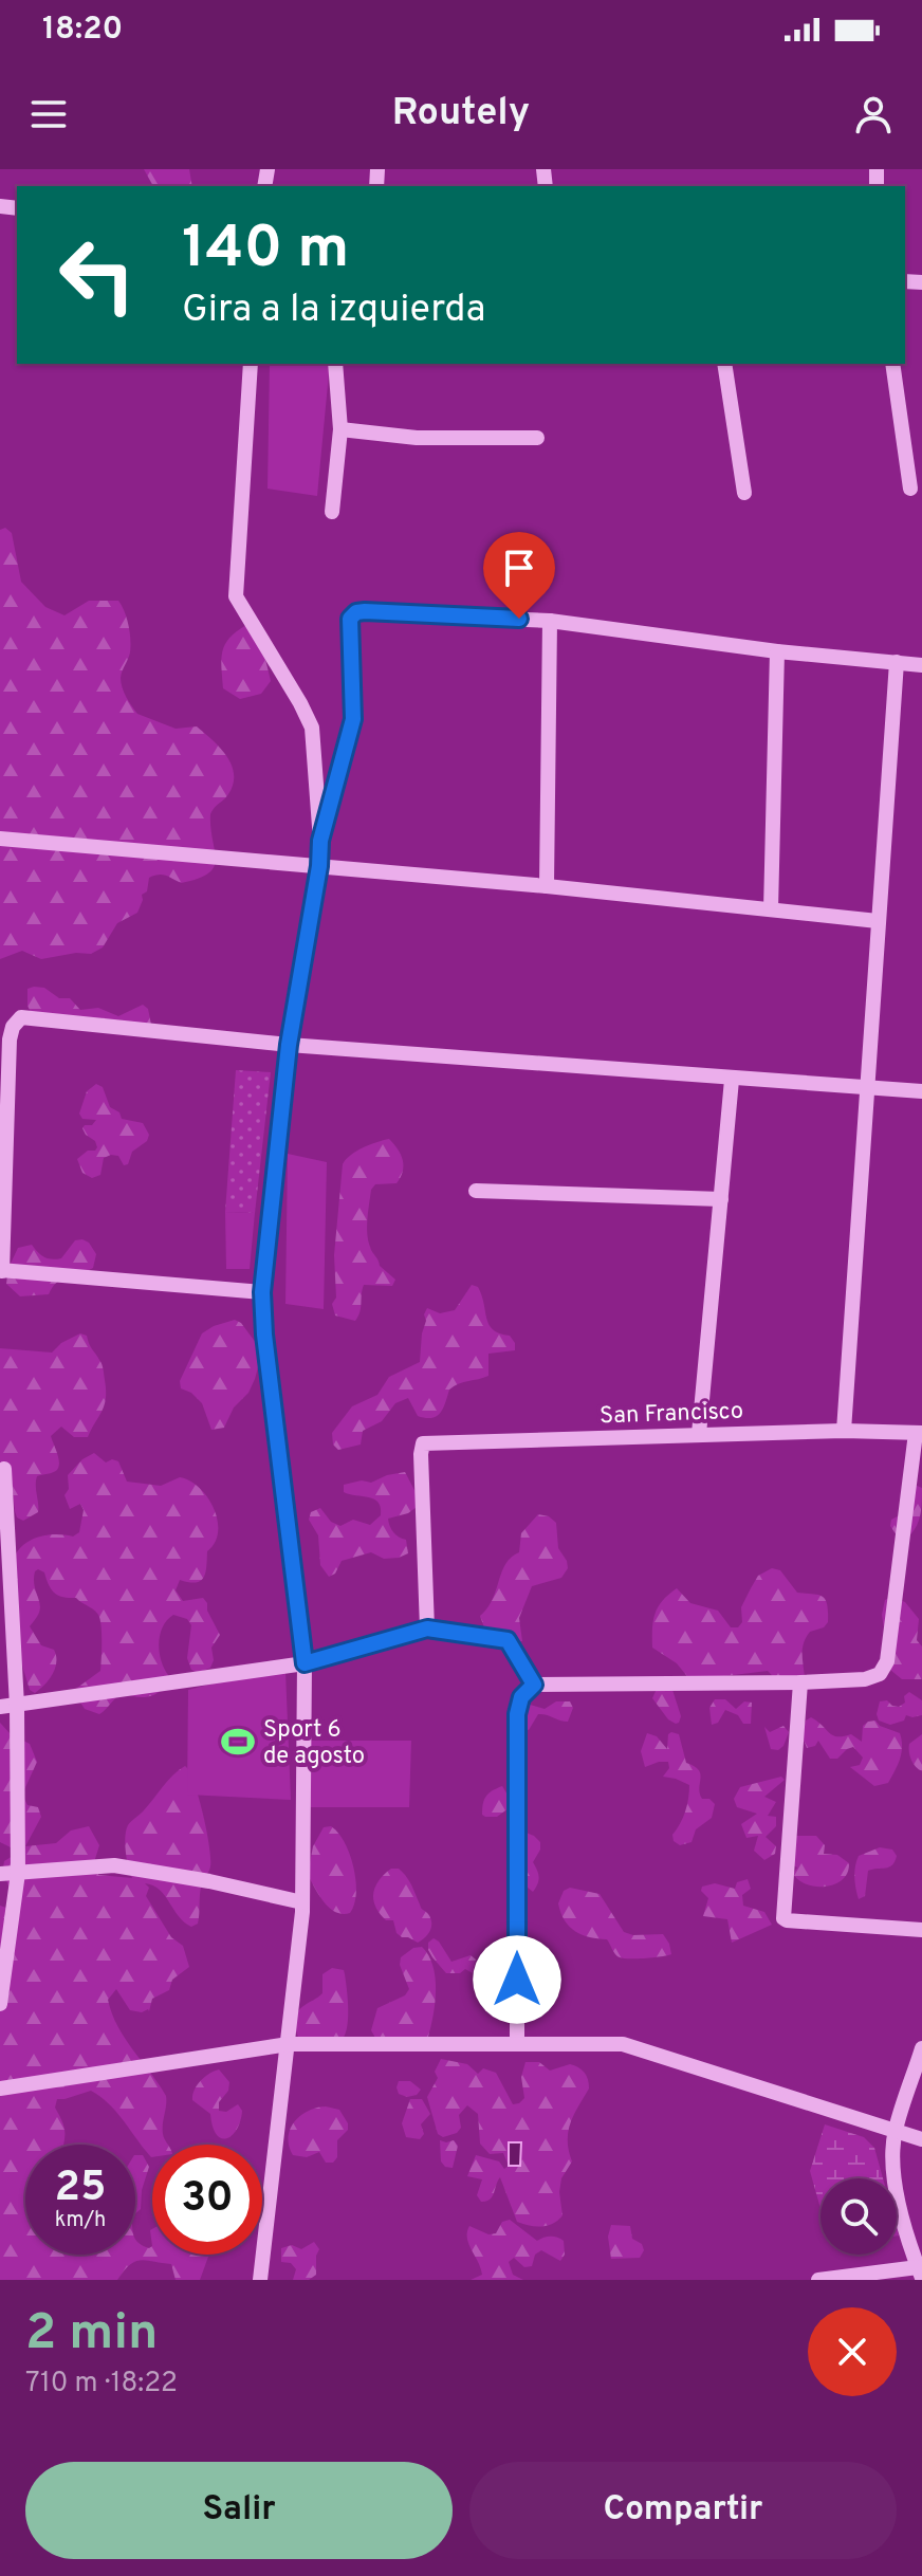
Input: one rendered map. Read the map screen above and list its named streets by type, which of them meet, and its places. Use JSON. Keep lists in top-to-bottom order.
{
  "streets": {
    "street": ["San Francisco"]
  },
  "places": {
    "sports": ["Sport 6 de agosto"]
  },
  "page": {
    "status": "18:20",
    "header": "Routely",
    "turn": ["140 m", "Gira a la izquierda"],
    "speed": "25 km/h",
    "limit": "30",
    "heading": ["2 min", "710 m · 18:22"],
    "buttons": ["Salir", "Compartir"]
  }
}
